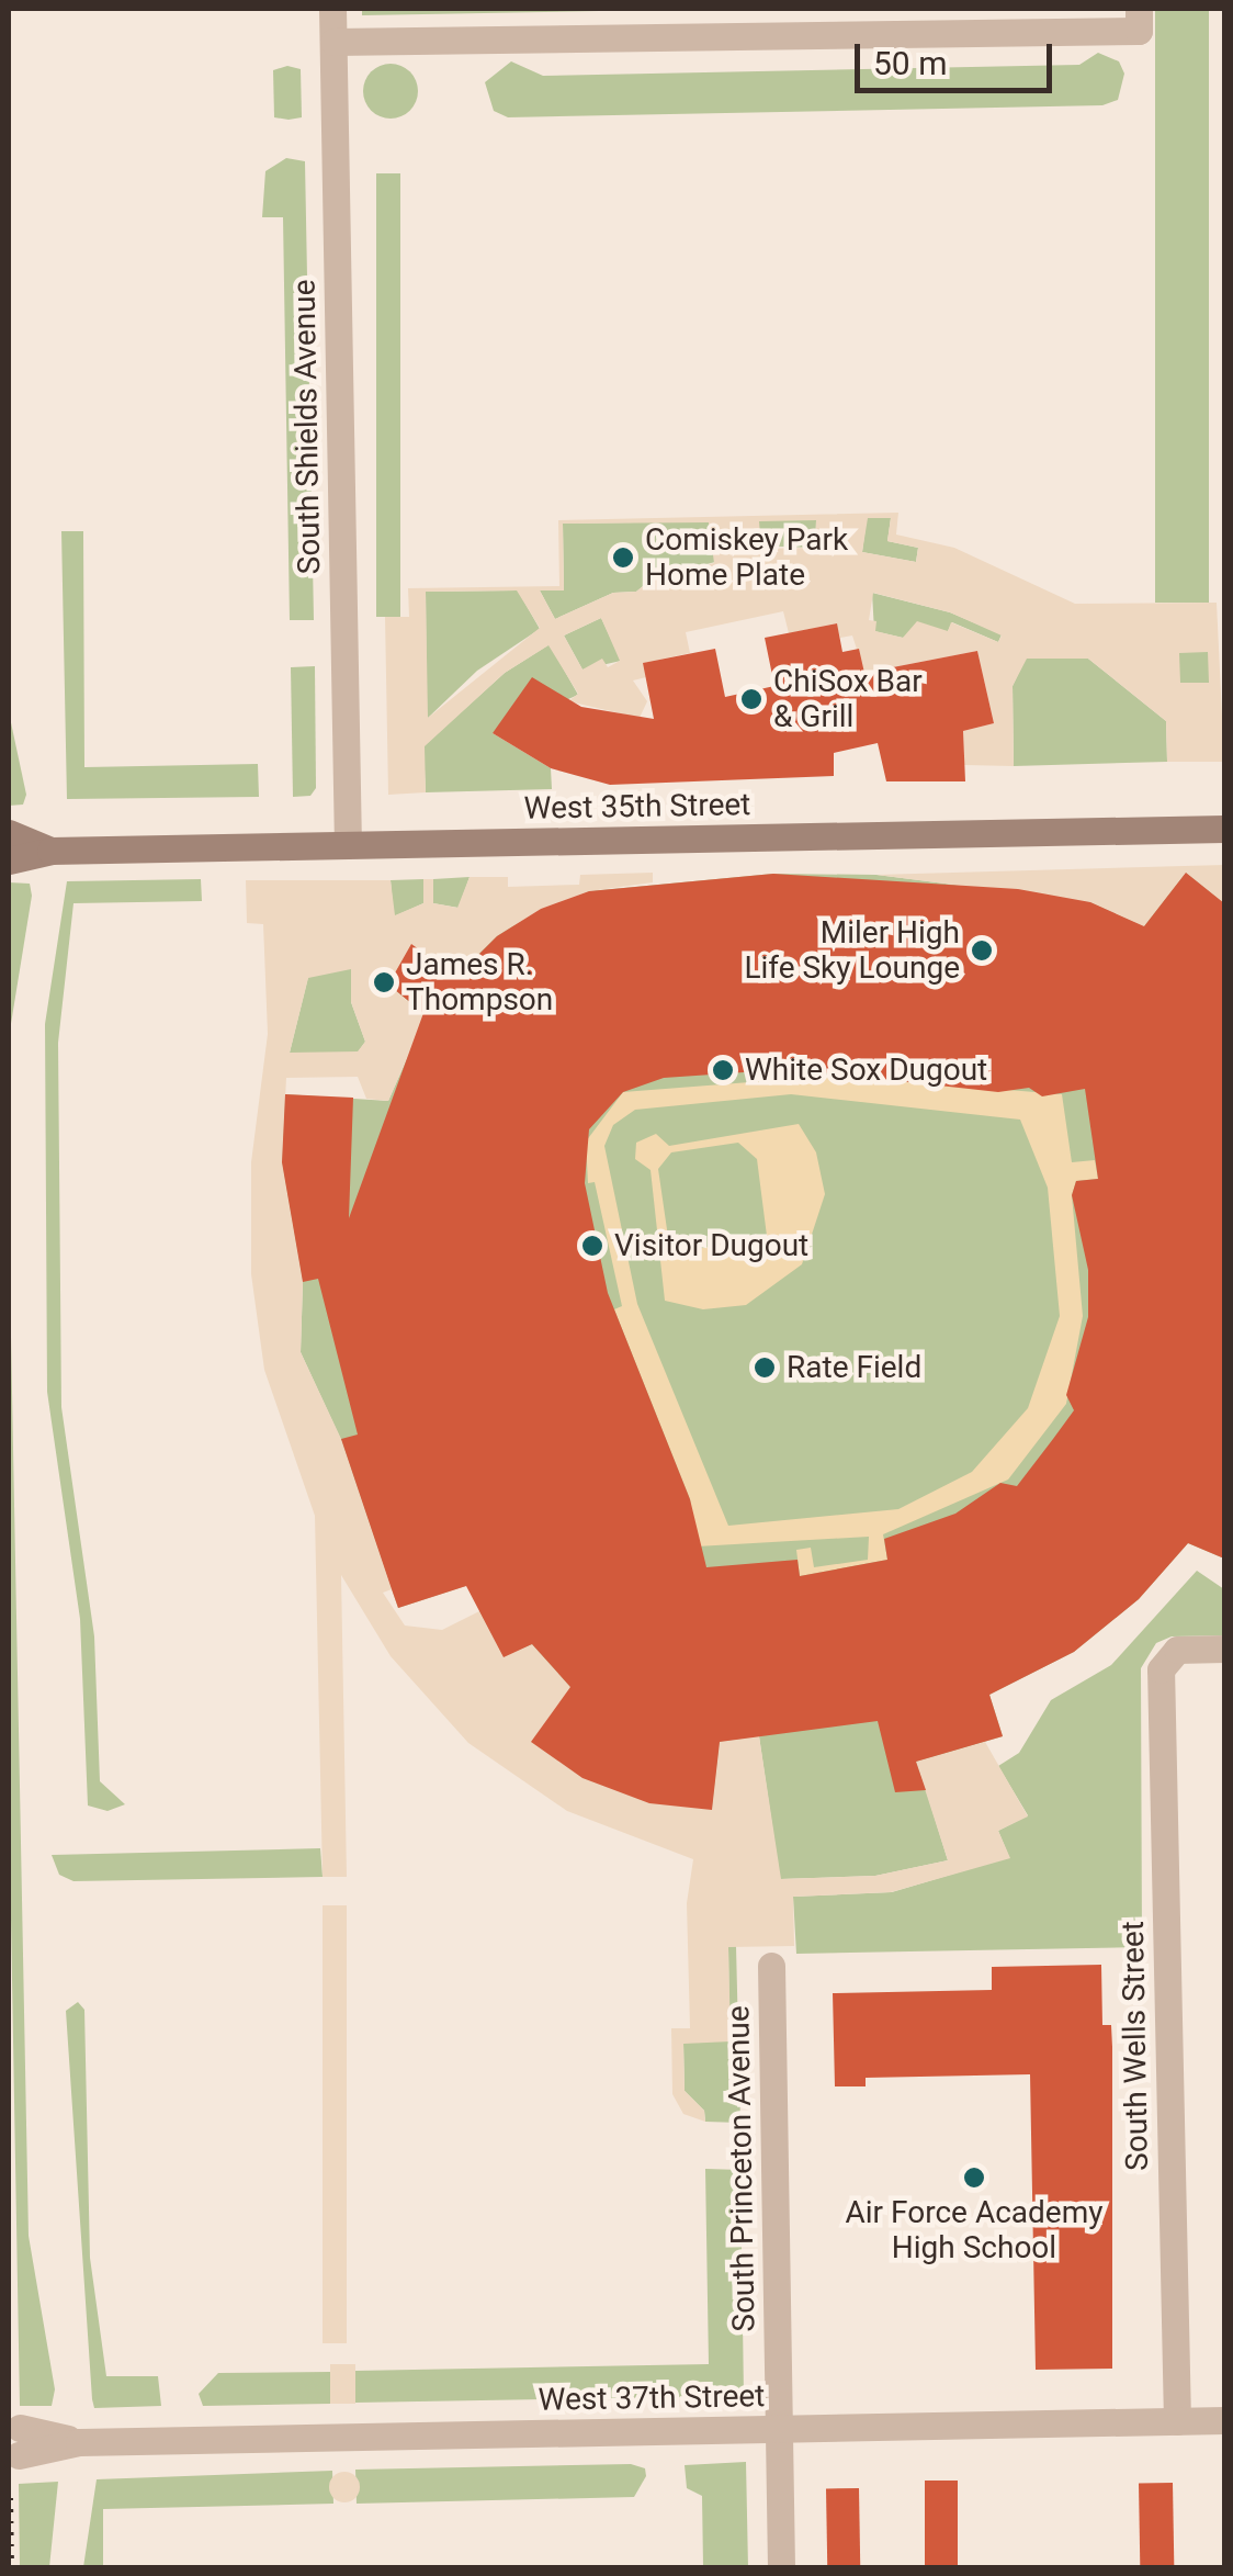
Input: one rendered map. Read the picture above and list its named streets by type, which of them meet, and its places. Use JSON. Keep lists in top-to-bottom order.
{
  "streets": {
    "main road": ["West 35th Street"],
    "street": [
      "South Shields Avenue",
      "South Wells Street",
      "South Princeton Avenue",
      "West 37th Street"
    ]
  },
  "crossings": [
    ["South Shields Avenue", "West 35th Street"],
    ["South Wells Street", "West 37th Street"],
    ["South Princeton Avenue", "West 37th Street"]
  ],
  "places": [
    "Comiskey Park Home Plate",
    "ChiSox Bar & Grill",
    "Miler High Life Sky Lounge",
    "James R. Thompson",
    "White Sox Dugout",
    "Visitor Dugout",
    "Rate Field",
    "Air Force Academy High School"
  ],
  "scale_bar": "50 m"
}
